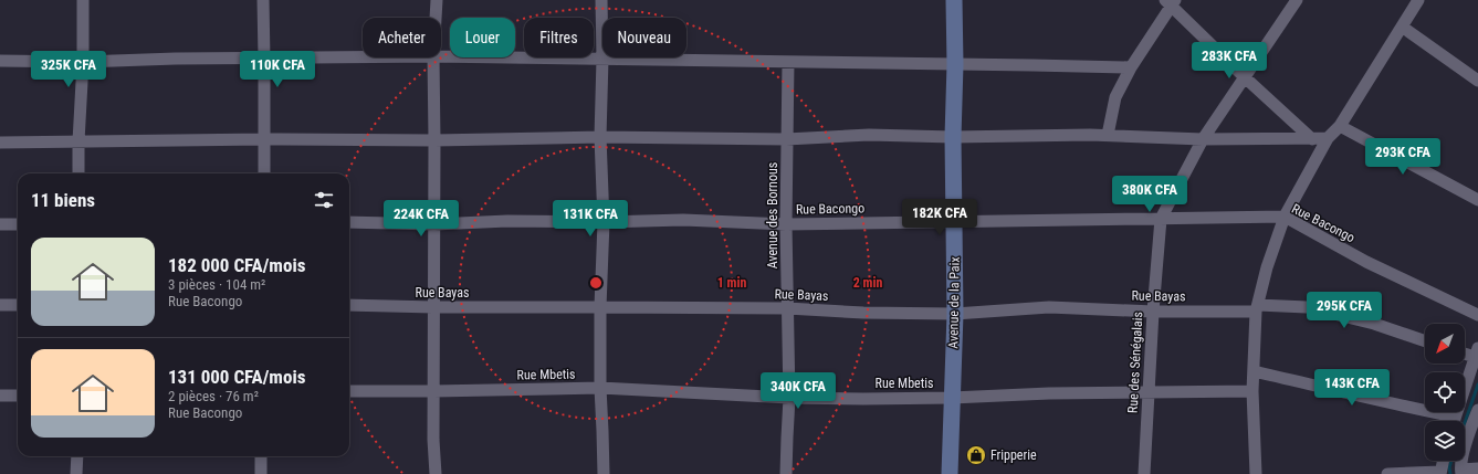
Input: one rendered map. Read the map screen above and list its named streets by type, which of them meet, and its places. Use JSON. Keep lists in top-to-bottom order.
{
  "streets": {
    "main road": ["Avenue de la Paix"],
    "street": [
      "Rue Bacongo",
      "Avenue des Bornous",
      "Rue Bayas",
      "Rue des Sénégalais",
      "Rue Mbetis"
    ]
  },
  "crossings": [
    ["Rue Bacongo", "Avenue des Bornous"],
    ["Rue Bacongo", "Avenue de la Paix"],
    ["Rue Bacongo", "Rue des Sénégalais"],
    ["Avenue des Bornous", "Rue Bayas"],
    ["Avenue des Bornous", "Rue Mbetis"],
    ["Rue Bayas", "Avenue de la Paix"],
    ["Rue Bayas", "Rue des Sénégalais"],
    ["Avenue de la Paix", "Rue Mbetis"],
    ["Rue des Sénégalais", "Rue Mbetis"]
  ],
  "places": {
    "shop": ["Fripperie"]
  },
  "north": "bottom left",
  "page": {
    "chip": [
      "Acheter",
      "Louer",
      "Filtres",
      "Nouveau"
    ],
    "price": [
      "283K CFA",
      "325K CFA",
      "110K CFA",
      "293K CFA",
      "380K CFA",
      "182K CFA",
      "224K CFA",
      "131K CFA",
      "295K CFA",
      "143K CFA",
      "340K CFA"
    ],
    "heading": "11 biens",
    "list": [
      {
        "name": "182 000 CFA/mois",
        "note": "3 pièces · 104 m² · Rue Bacongo"
      },
      {
        "name": "131 000 CFA/mois",
        "note": "2 pièces · 76 m² · Rue Bacongo"
      }
    ]
  },
  "rings": ["1 min", "2 min"]
}
